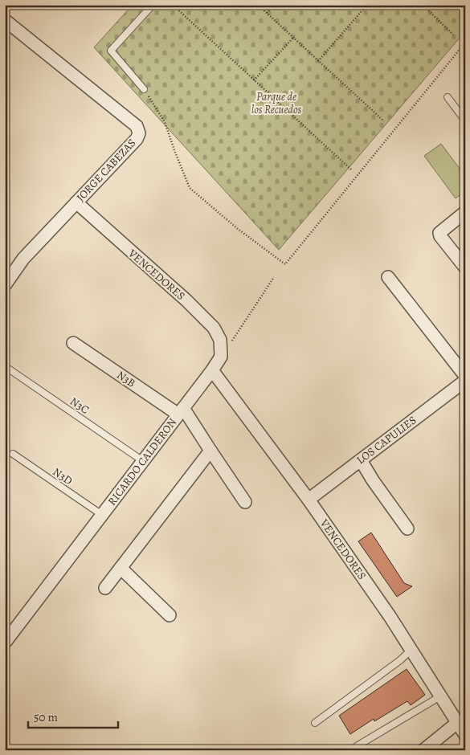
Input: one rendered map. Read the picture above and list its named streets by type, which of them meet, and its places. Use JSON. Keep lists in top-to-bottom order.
{
  "streets": {
    "street": [
      "JORGE CABEZAS",
      "VENCEDORES",
      "N3B",
      "LOS CAPULIES",
      "RICARDO CALDERON"
    ],
    "lane": ["N3C", "N3D"]
  },
  "crossings": [
    ["JORGE CABEZAS", "VENCEDORES"],
    ["VENCEDORES", "LOS CAPULIES"],
    ["VENCEDORES", "RICARDO CALDERON"],
    ["N3B", "RICARDO CALDERON"],
    ["N3C", "RICARDO CALDERON"],
    ["RICARDO CALDERON", "N3D"]
  ],
  "parks": ["Parque de los Recuedos"],
  "scale_bar": "50 m"
}
